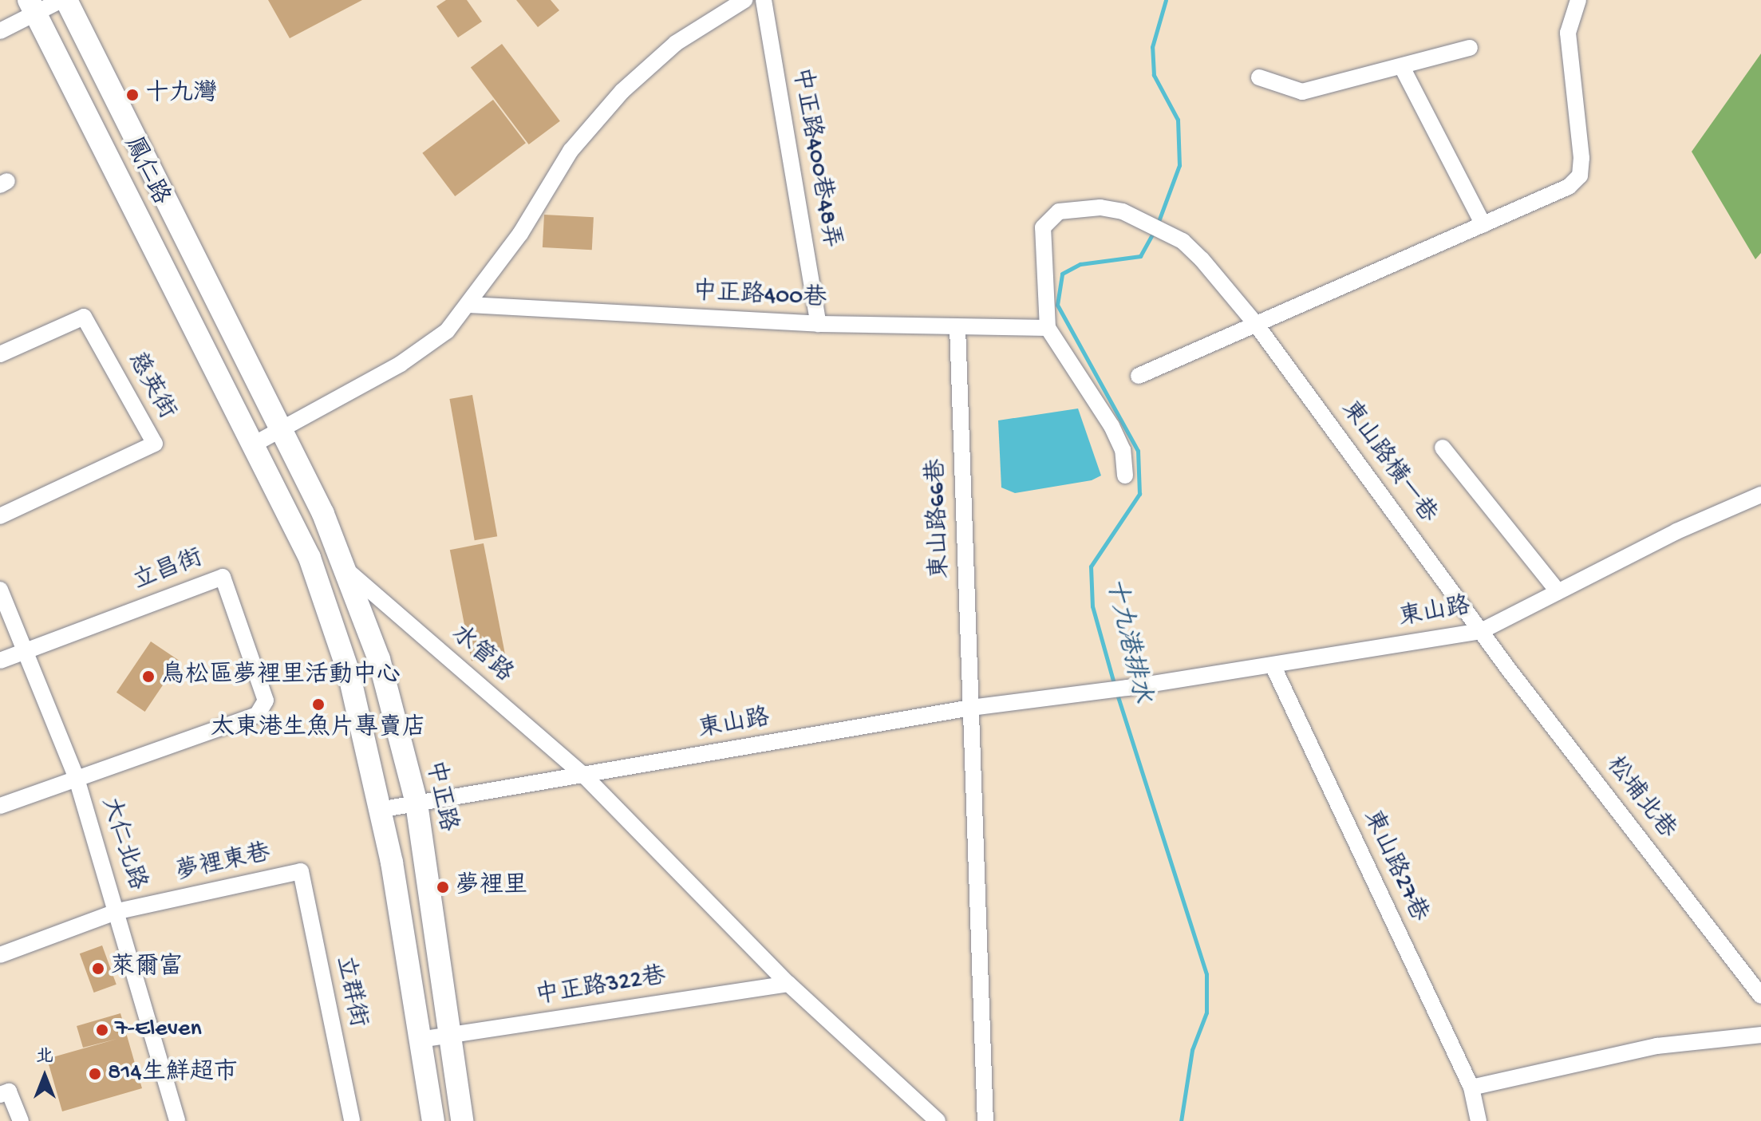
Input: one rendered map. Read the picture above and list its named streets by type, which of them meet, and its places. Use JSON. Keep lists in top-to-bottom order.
{
  "streets": {
    "main road": ["鳳仁路", "中正路"],
    "street": [
      "中正路400巷48弄",
      "中正路400巷",
      "慈英街",
      "東山路橫一巷",
      "東山路66巷",
      "立昌街",
      "東山路",
      "水管路",
      "松埔北巷",
      "大仁北路",
      "夢裡東巷",
      "東山路27巷",
      "中正路322巷",
      "立群街"
    ]
  },
  "crossings": [
    ["中正路400巷48弄", "中正路400巷"],
    ["鳳仁路", "中正路"],
    ["中正路400巷", "東山路橫一巷"],
    ["中正路400巷", "東山路66巷"],
    ["東山路橫一巷", "東山路"],
    ["東山路橫一巷", "松埔北巷"],
    ["東山路66巷", "東山路"],
    ["立昌街", "大仁北路"],
    ["東山路", "水管路"],
    ["東山路", "中正路"],
    ["東山路", "松埔北巷"],
    ["東山路", "東山路27巷"],
    ["水管路", "中正路"],
    ["水管路", "中正路322巷"],
    ["中正路", "中正路322巷"],
    ["大仁北路", "夢裡東巷"],
    ["夢裡東巷", "立群街"]
  ],
  "water": ["十九港排水"],
  "places": [
    "十九灣",
    "鳥松區夢裡里活動中心",
    "太東港生魚片專賣店",
    "夢裡里",
    "萊爾富",
    "7-Eleven",
    "814生鮮超市"
  ],
  "north": "top"
}
